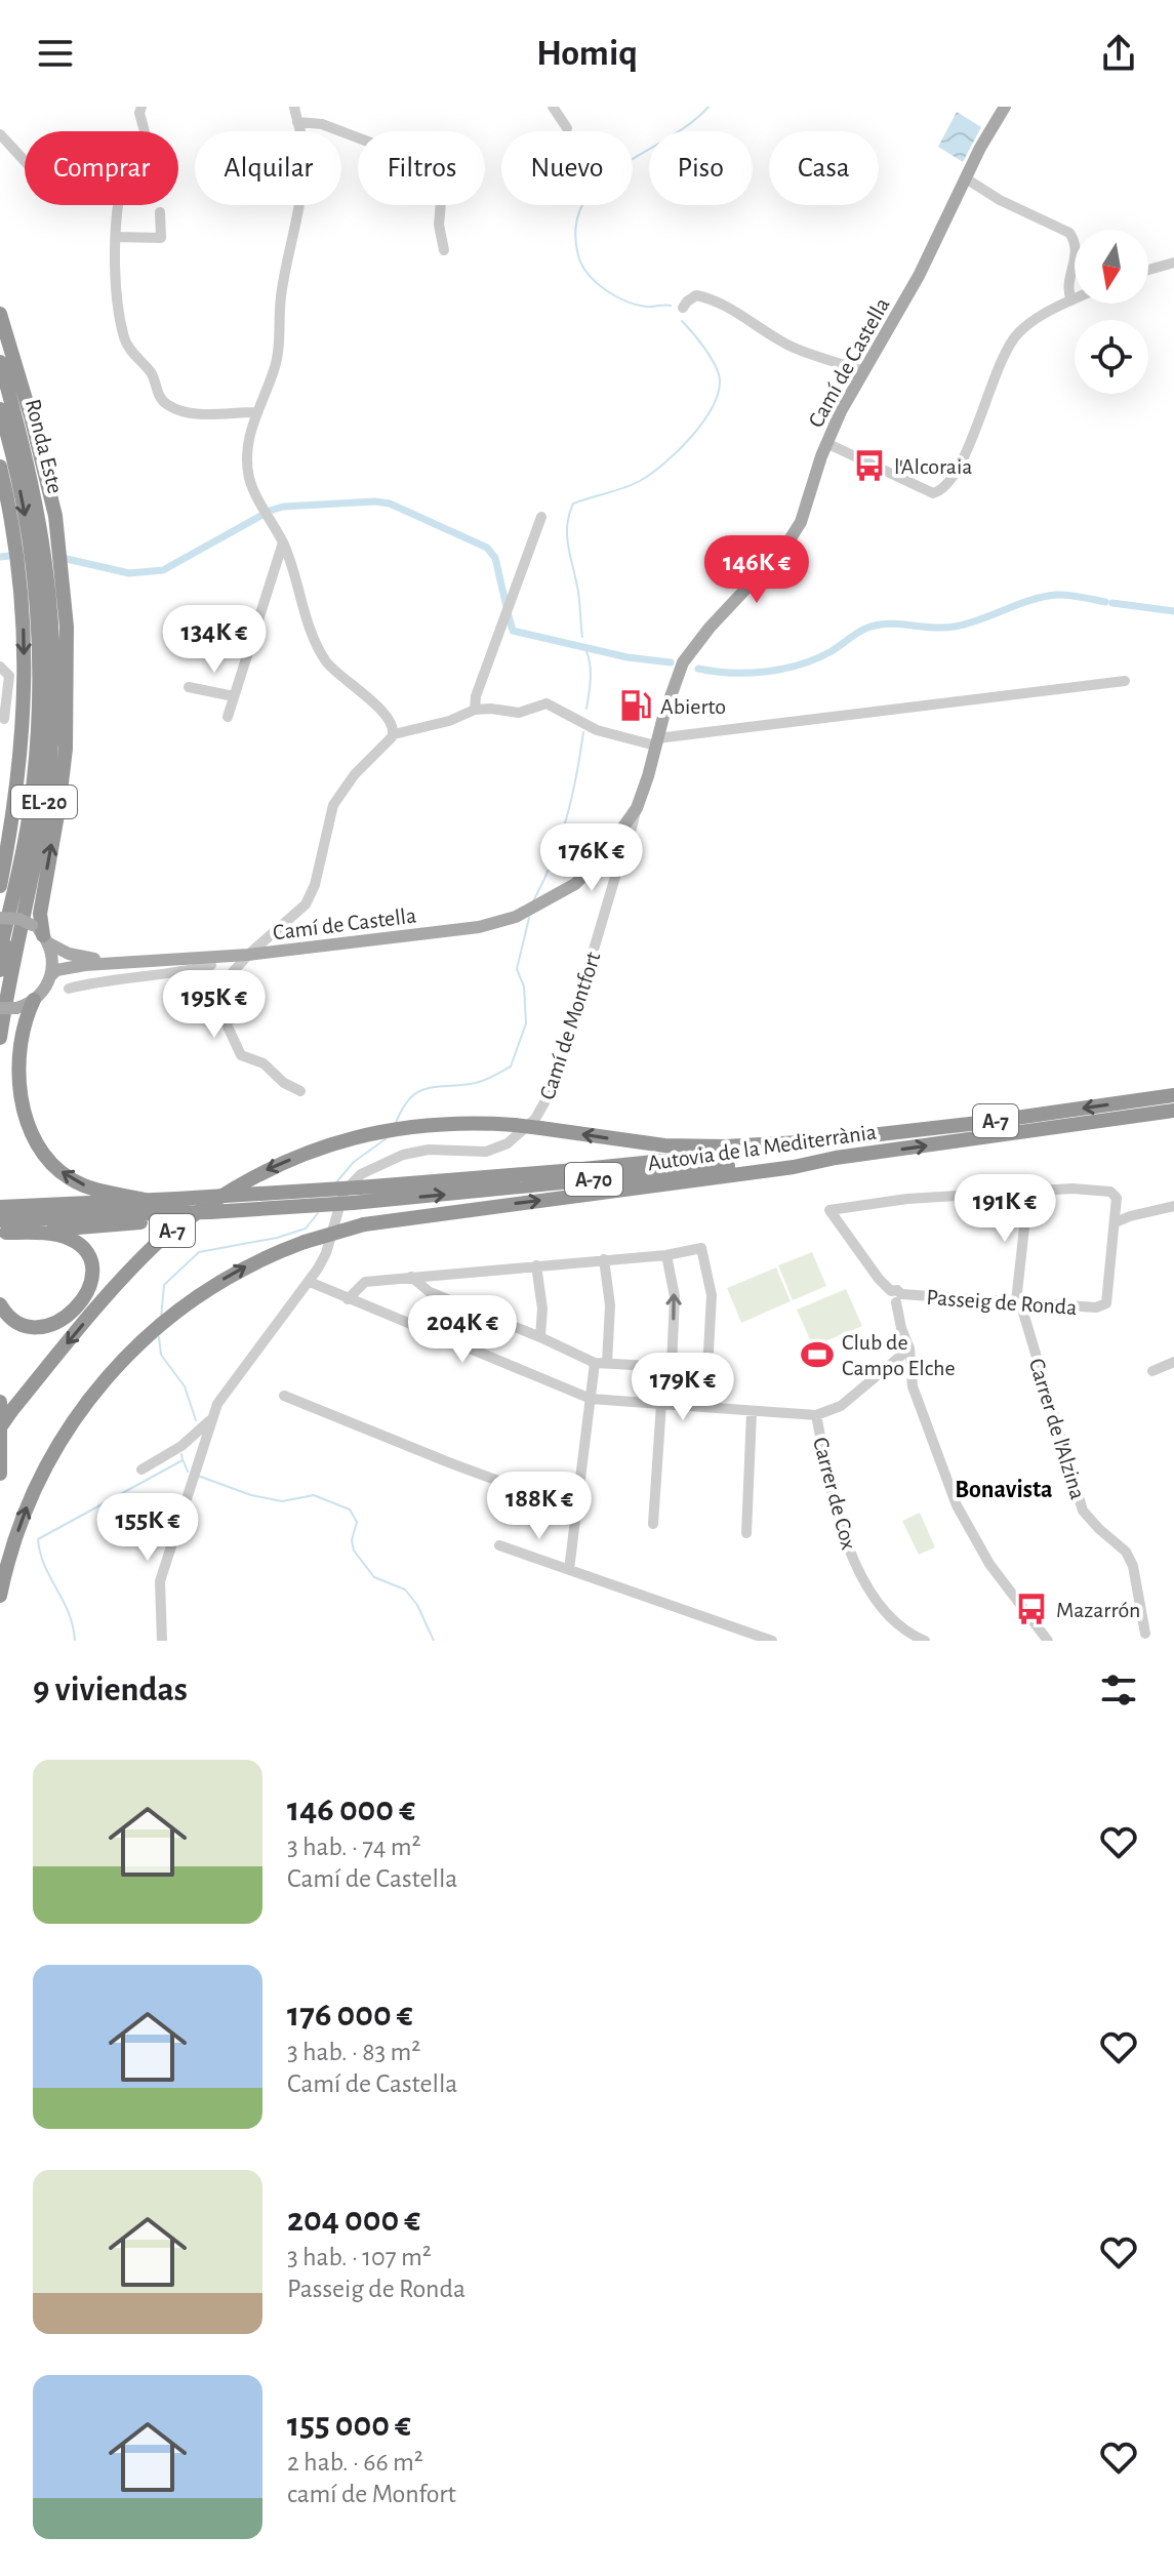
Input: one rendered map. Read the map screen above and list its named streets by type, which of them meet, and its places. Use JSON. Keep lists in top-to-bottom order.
{
  "streets": {
    "highway": [
      "Ronda Este",
      "EL-20",
      "A-7",
      "Autovia de la Mediterrània",
      "A-70"
    ],
    "main road": ["Camí de Castella"],
    "street": [
      "Camí de Montfort",
      "Passeig de Ronda",
      "Carrer de l'Alzina",
      "Carrer de Cox"
    ]
  },
  "crossings": [
    ["Camí de Castella", "Camí de Montfort"],
    ["Ronda Este", "EL-20"],
    ["Autovia de la Mediterrània", "A-70"],
    ["Passeig de Ronda", "Carrer de l'Alzina"]
  ],
  "districts": ["Bonavista"],
  "places": {
    "bus stop": ["l'Alcoraia", "Mazarrón"],
    "fuel station": ["Abierto"],
    "sports": ["Club de Campo Elche"]
  },
  "north": "bottom",
  "page": {
    "header": "Homiq",
    "chip": [
      "Comprar",
      "Alquilar",
      "Filtros",
      "Nuevo",
      "Piso",
      "Casa"
    ],
    "price": [
      "146K €",
      "134K €",
      "176K €",
      "195K €",
      "191K €",
      "204K €",
      "179K €",
      "188K €",
      "155K €"
    ],
    "heading": "9 viviendas",
    "list": [
      {
        "name": "146 000 €",
        "note": "3 hab. · 74 m² · Camí de Castella"
      },
      {
        "name": "176 000 €",
        "note": "3 hab. · 83 m² · Camí de Castella"
      },
      {
        "name": "204 000 €",
        "note": "3 hab. · 107 m² · Passeig de Ronda"
      },
      {
        "name": "155 000 €",
        "note": "2 hab. · 66 m² · camí de Monfort"
      }
    ]
  }
}
